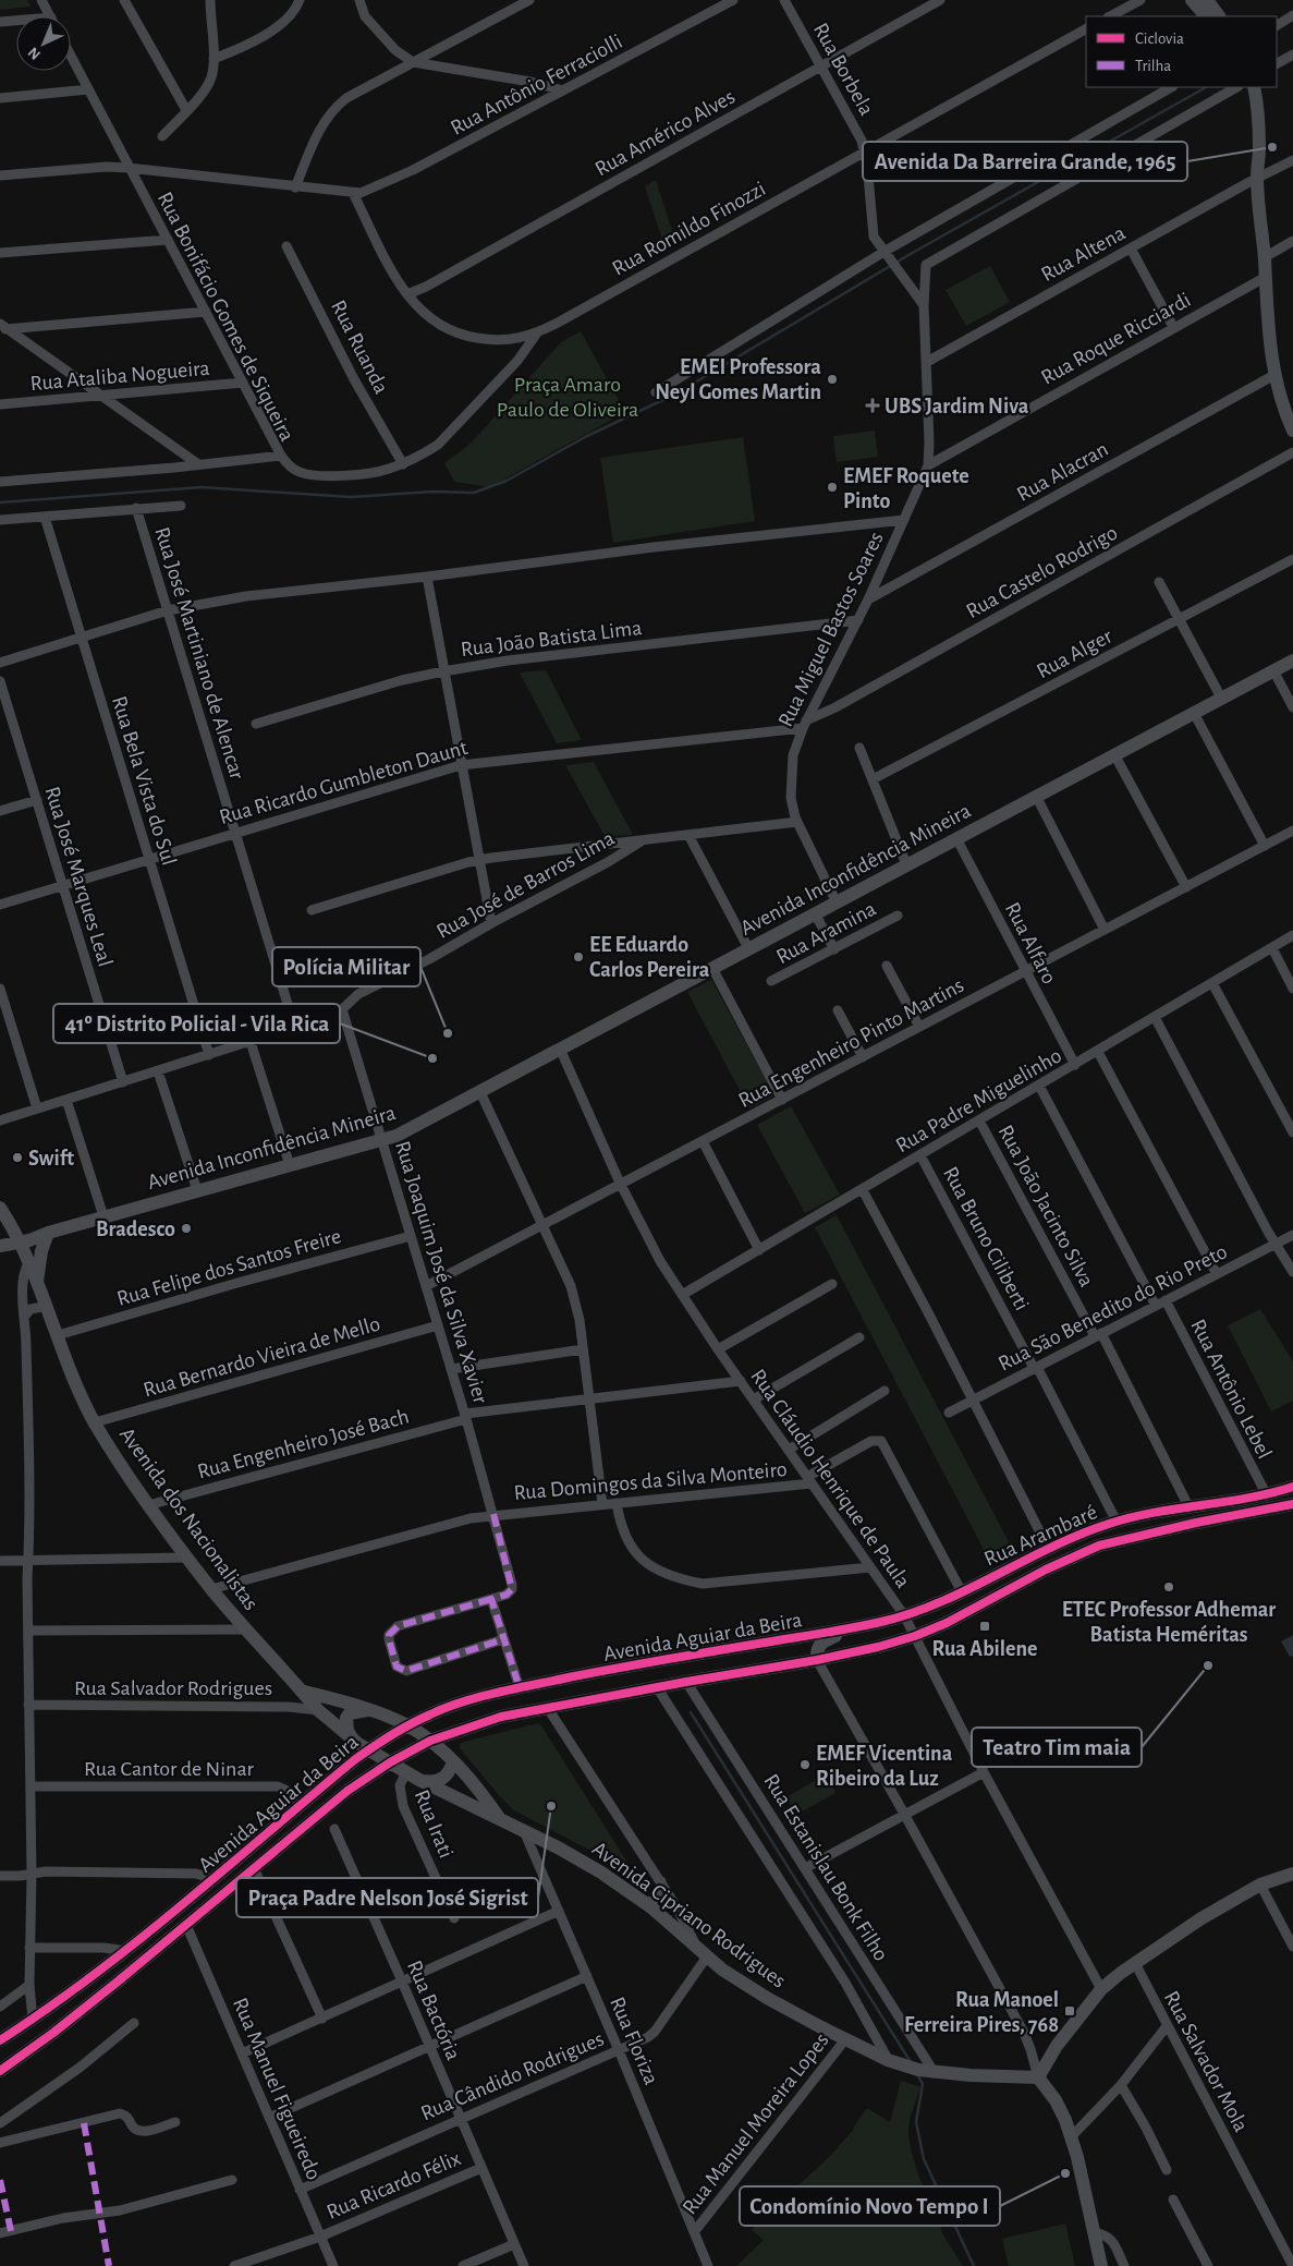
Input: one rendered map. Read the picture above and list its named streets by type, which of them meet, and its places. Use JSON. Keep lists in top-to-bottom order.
{
  "streets": {
    "main road": [
      "Avenida Inconfidência Mineira",
      "Avenida dos Nacionalistas",
      "Rua Arambaré",
      "Avenida Aguiar da Beira",
      "Avenida Cipriano Rodrigues"
    ],
    "street": [
      "Rua Borbela",
      "Rua Antônio Ferraciolli",
      "Rua Américo Alves",
      "Rua Romildo Finozzi",
      "Rua Altena",
      "Rua Bonifácio Gomes de Siqueira",
      "Rua Roque Ricciardi",
      "Rua Ruanda",
      "Rua Ataliba Nogueira",
      "Rua Alacran",
      "Rua Castelo Rodrigo",
      "Rua Miguel Bastos Soares",
      "Rua João Batista Lima",
      "Rua José Martiniano de Alencar",
      "Rua Alger",
      "Rua Bela Vista do Sul",
      "Rua Ricardo Gumbleton Daunt",
      "Rua José Marques Leal",
      "Rua José de Barros Lima",
      "Rua Aramina",
      "Rua Alfaro",
      "Rua Engenheiro Pinto Martins",
      "Rua Padre Miguelinho",
      "Rua João Jacinto Silva",
      "Rua Bruno Ciliberti",
      "Rua Felipe dos Santos Freire",
      "Rua Joaquim José da Silva Xavier",
      "Rua São Benedito do Rio Preto",
      "Rua Bernardo Vieira de Mello",
      "Rua Antônio Lebel",
      "Rua Engenheiro José Bach",
      "Rua Cláudio Henrique de Paula",
      "Rua Domingos da Silva Monteiro",
      "Rua Salvador Rodrigues",
      "Rua Cantor de Ninar",
      "Rua Irati",
      "Rua Estanislau Bonk Filho",
      "Rua Bactória",
      "Rua Floriza",
      "Rua Salvador Mola",
      "Rua Cândido Rodrigues",
      "Rua Manuel Figueiredo",
      "Rua Manuel Moreira Lopes",
      "Rua Ricardo Félix"
    ]
  },
  "crossings": [
    ["Rua Borbela", "Rua Américo Alves"],
    ["Rua Borbela", "Rua Romildo Finozzi"],
    ["Rua Antônio Ferraciolli", "Rua Romildo Finozzi"],
    ["Rua Antônio Ferraciolli", "Rua Bonifácio Gomes de Siqueira"],
    ["Rua Américo Alves", "Rua Romildo Finozzi"],
    ["Rua Altena", "Rua Miguel Bastos Soares"],
    ["Rua Bonifácio Gomes de Siqueira", "Rua Ataliba Nogueira"],
    ["Rua Roque Ricciardi", "Rua Miguel Bastos Soares"],
    ["Rua Alacran", "Rua Miguel Bastos Soares"],
    ["Rua Castelo Rodrigo", "Rua Miguel Bastos Soares"],
    ["Rua Castelo Rodrigo", "Rua Ricardo Gumbleton Daunt"],
    ["Rua Miguel Bastos Soares", "Rua João Batista Lima"],
    ["Rua Miguel Bastos Soares", "Rua Ricardo Gumbleton Daunt"],
    ["Rua Miguel Bastos Soares", "Avenida Inconfidência Mineira"],
    ["Rua José Martiniano de Alencar", "Rua Ricardo Gumbleton Daunt"],
    ["Rua José Martiniano de Alencar", "Rua José de Barros Lima"],
    ["Rua Bela Vista do Sul", "Rua Ricardo Gumbleton Daunt"],
    ["Rua Bela Vista do Sul", "Rua José de Barros Lima"],
    ["Rua Ricardo Gumbleton Daunt", "Rua José Marques Leal"],
    ["Avenida Inconfidência Mineira", "Rua Alfaro"],
    ["Avenida Inconfidência Mineira", "Rua Joaquim José da Silva Xavier"],
    ["Avenida Inconfidência Mineira", "Rua Cláudio Henrique de Paula"],
    ["Avenida Inconfidência Mineira", "Avenida dos Nacionalistas"],
    ["Rua José Marques Leal", "Rua José de Barros Lima"],
    ["Rua José de Barros Lima", "Rua Joaquim José da Silva Xavier"],
    ["Rua Alfaro", "Rua Engenheiro Pinto Martins"],
    ["Rua Alfaro", "Rua Padre Miguelinho"],
    ["Rua Engenheiro Pinto Martins", "Rua Joaquim José da Silva Xavier"],
    ["Rua Engenheiro Pinto Martins", "Rua Cláudio Henrique de Paula"],
    ["Rua Padre Miguelinho", "Rua João Jacinto Silva"],
    ["Rua Padre Miguelinho", "Rua Bruno Ciliberti"],
    ["Rua Padre Miguelinho", "Rua Cláudio Henrique de Paula"],
    ["Rua João Jacinto Silva", "Rua São Benedito do Rio Preto"],
    ["Rua João Jacinto Silva", "Rua Arambaré"],
    ["Rua Bruno Ciliberti", "Rua São Benedito do Rio Preto"],
    ["Rua Bruno Ciliberti", "Rua Arambaré"],
    ["Rua Felipe dos Santos Freire", "Rua Joaquim José da Silva Xavier"],
    ["Rua Felipe dos Santos Freire", "Avenida dos Nacionalistas"],
    ["Rua Joaquim José da Silva Xavier", "Rua Bernardo Vieira de Mello"],
    ["Rua Joaquim José da Silva Xavier", "Rua Engenheiro José Bach"],
    ["Rua Joaquim José da Silva Xavier", "Rua Domingos da Silva Monteiro"],
    ["Rua São Benedito do Rio Preto", "Rua Antônio Lebel"],
    ["Rua Bernardo Vieira de Mello", "Avenida dos Nacionalistas"],
    ["Rua Antônio Lebel", "Rua Arambaré"],
    ["Rua Engenheiro José Bach", "Rua Cláudio Henrique de Paula"],
    ["Rua Engenheiro José Bach", "Avenida dos Nacionalistas"],
    ["Rua Cláudio Henrique de Paula", "Rua Domingos da Silva Monteiro"],
    ["Rua Cláudio Henrique de Paula", "Rua Arambaré"],
    ["Rua Cláudio Henrique de Paula", "Avenida Aguiar da Beira"],
    ["Rua Domingos da Silva Monteiro", "Avenida dos Nacionalistas"],
    ["Avenida dos Nacionalistas", "Avenida Aguiar da Beira"],
    ["Avenida dos Nacionalistas", "Rua Salvador Rodrigues"],
    ["Avenida dos Nacionalistas", "Avenida Cipriano Rodrigues"],
    ["Rua Arambaré", "Avenida Aguiar da Beira"],
    ["Avenida Aguiar da Beira", "Rua Cantor de Ninar"],
    ["Avenida Aguiar da Beira", "Rua Estanislau Bonk Filho"],
    ["Avenida Aguiar da Beira", "Avenida Cipriano Rodrigues"],
    ["Avenida Aguiar da Beira", "Rua Manuel Figueiredo"],
    ["Rua Irati", "Avenida Cipriano Rodrigues"],
    ["Rua Estanislau Bonk Filho", "Avenida Cipriano Rodrigues"],
    ["Avenida Cipriano Rodrigues", "Rua Floriza"],
    ["Avenida Cipriano Rodrigues", "Rua Cândido Rodrigues"],
    ["Avenida Cipriano Rodrigues", "Rua Manuel Moreira Lopes"],
    ["Rua Bactória", "Rua Cândido Rodrigues"],
    ["Rua Bactória", "Rua Ricardo Félix"],
    ["Rua Floriza", "Rua Cândido Rodrigues"],
    ["Rua Floriza", "Rua Manuel Moreira Lopes"],
    ["Rua Cândido Rodrigues", "Rua Manuel Figueiredo"],
    ["Rua Manuel Figueiredo", "Rua Ricardo Félix"]
  ],
  "parks": ["Praça Amaro Paulo de Oliveira"],
  "places": {
    "other": [
      "Avenida Da Barreira Grande, 1965",
      "EMEI Professora Neyl Gomes Martin",
      "EMEF Roquete Pinto",
      "EE Eduardo Carlos Pereira",
      "Polícia Militar",
      "41º Distrito Policial - Vila Rica",
      "Swift",
      "Bradesco",
      "ETEC Professor Adhemar Batista Heméritas",
      "Teatro Tim maia",
      "EMEF Vicentina Ribeiro da Luz",
      "Praça Padre Nelson José Sigrist",
      "Condomínio Novo Tempo I"
    ],
    "health": ["UBS Jardim Niva"],
    "transit": ["Rua Abilene", "Rua Manoel Ferreira Pires, 768"]
  },
  "legend": ["Ciclovia", "Trilha"],
  "north": "bottom left"
}
